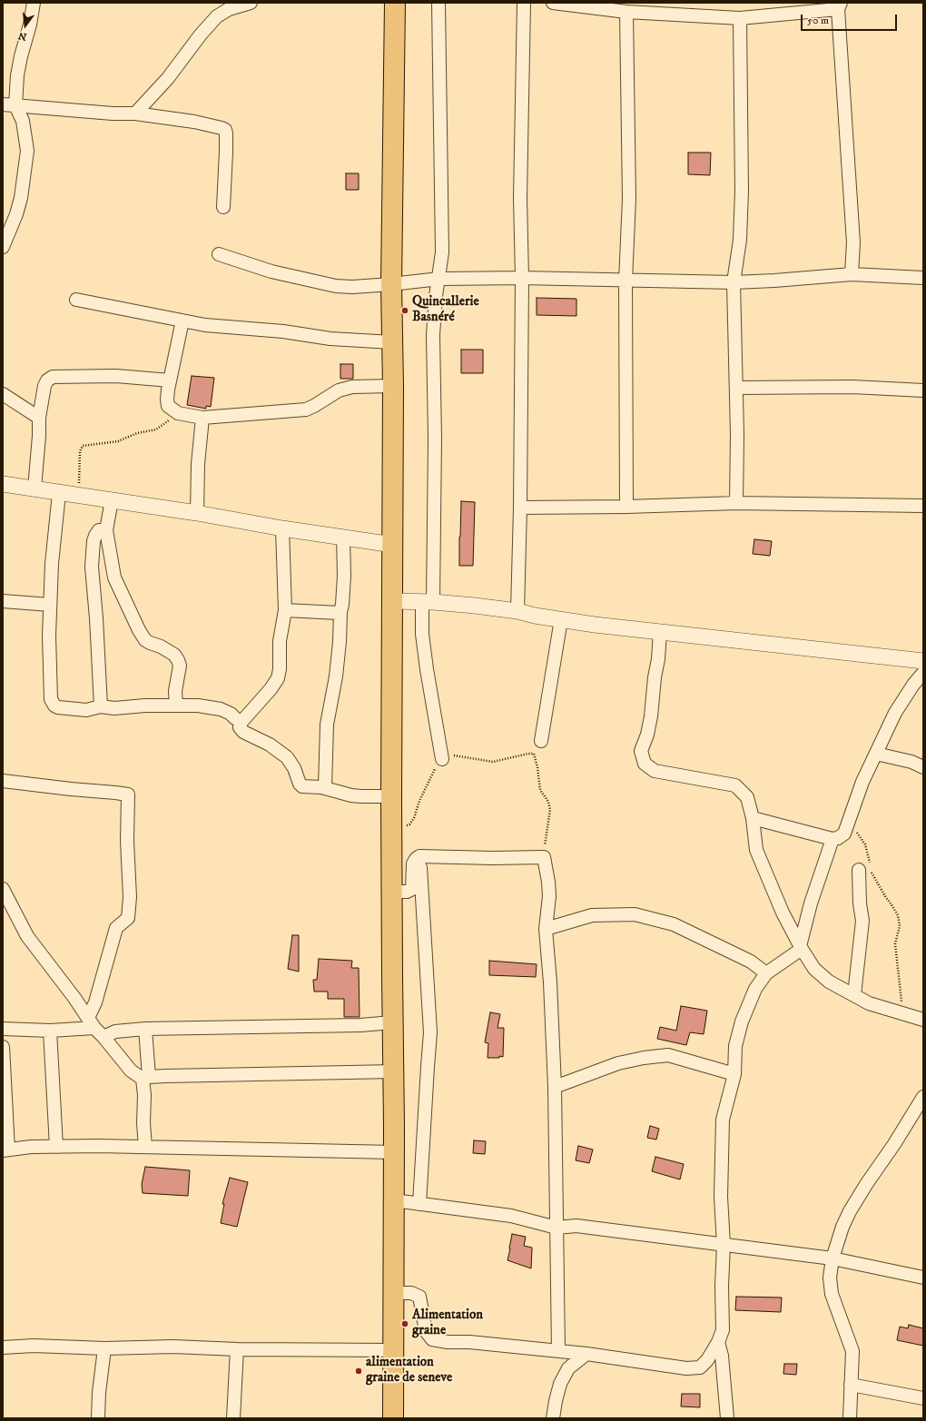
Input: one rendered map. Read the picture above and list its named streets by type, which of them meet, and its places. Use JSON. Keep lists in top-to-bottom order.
{
  "places": ["Quincallerie Basnéré", "Alimentation graine", "alimentation graine de seneve"],
  "scale_bar": "50 m",
  "north": "bottom"
}
